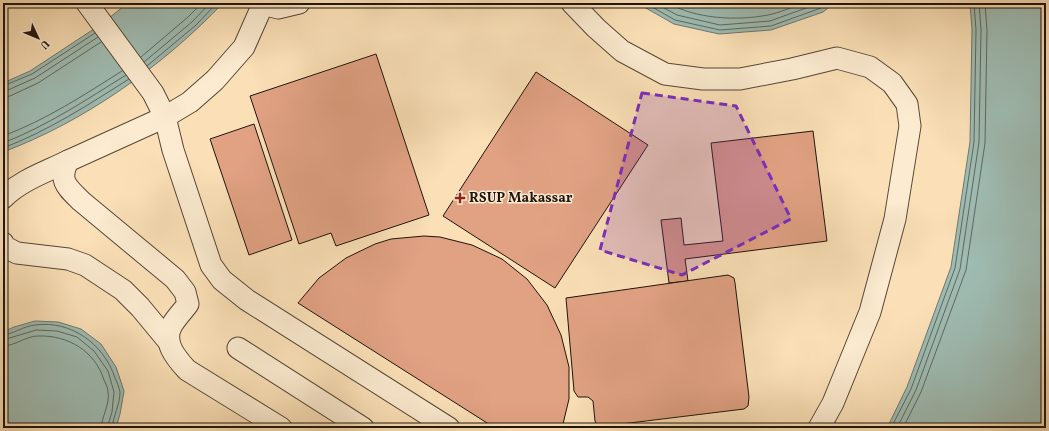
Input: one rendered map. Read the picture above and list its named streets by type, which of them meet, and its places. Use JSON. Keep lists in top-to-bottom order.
{
  "places": {
    "health": ["RSUP Makassar"]
  },
  "north": "bottom right"
}
